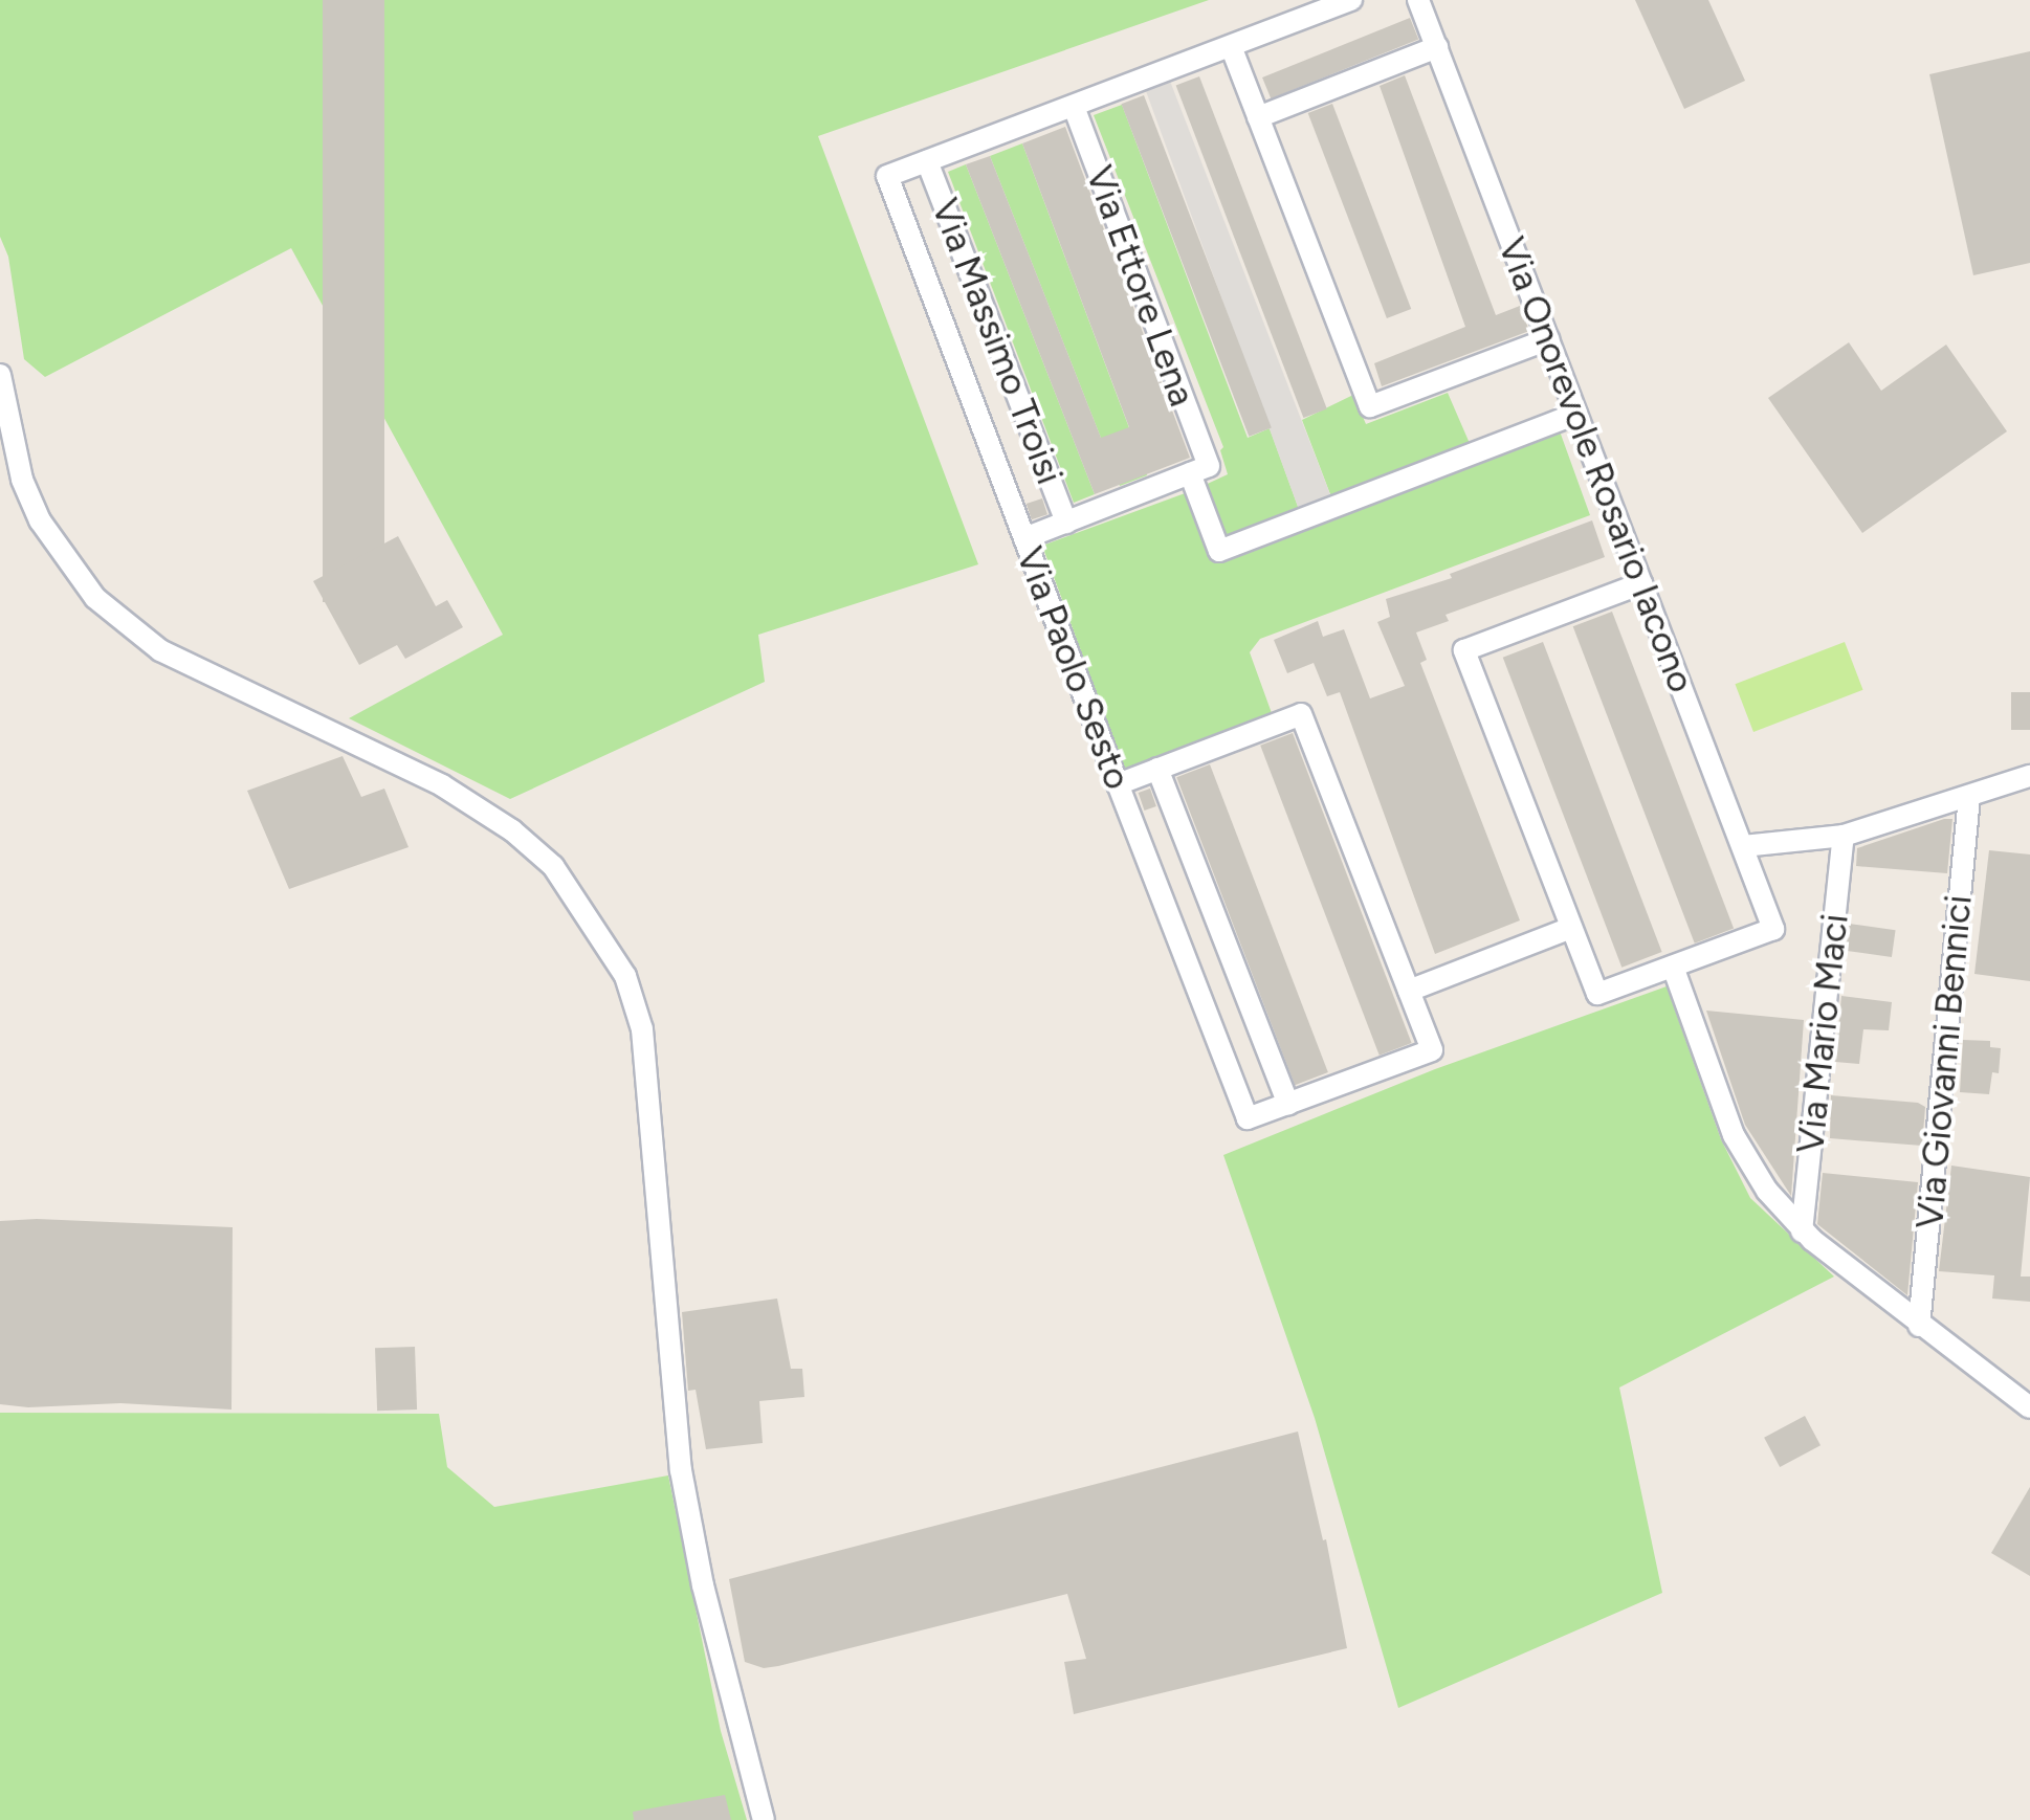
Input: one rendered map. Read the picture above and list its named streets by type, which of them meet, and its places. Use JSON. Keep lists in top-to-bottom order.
{
  "streets": {
    "street": [
      "Via Ettore Lena",
      "Via Massimo Troisi",
      "Via Onorevole Rosario Iacono",
      "Via Paolo Sesto",
      "Via Mario Maci",
      "Via Giovanni Bennici"
    ]
  },
  "crossings": [
    ["Via Ettore Lena", "Via Onorevole Rosario Iacono"],
    ["Via Massimo Troisi", "Via Paolo Sesto"]
  ]
}
